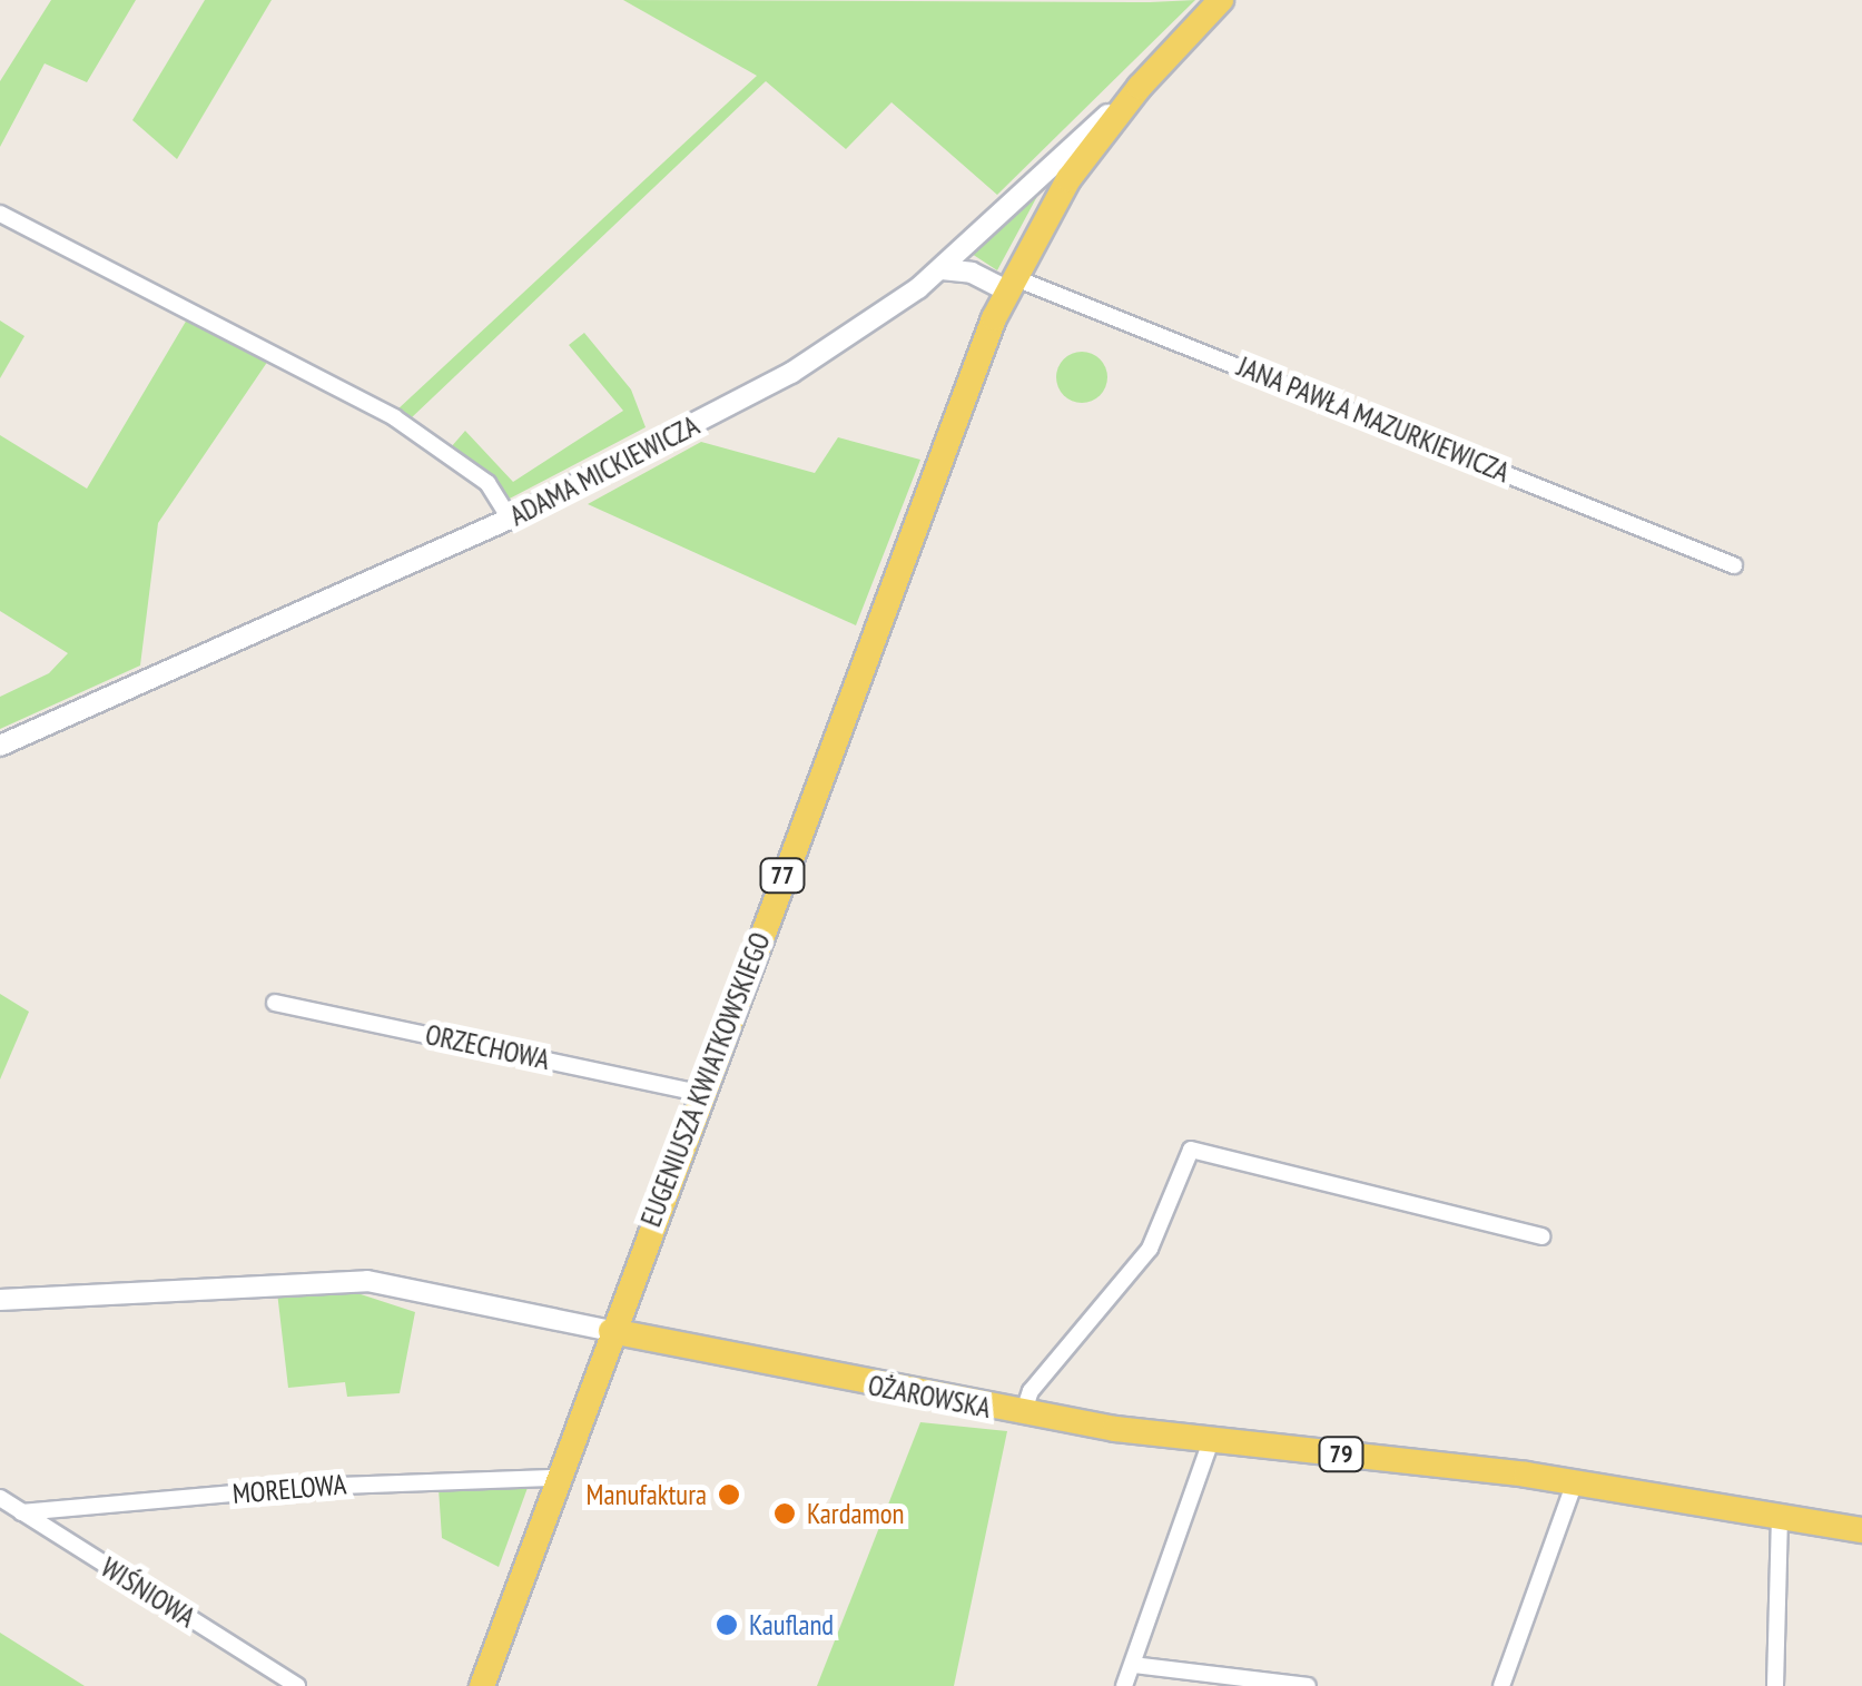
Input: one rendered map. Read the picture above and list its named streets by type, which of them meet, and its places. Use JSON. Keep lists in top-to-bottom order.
{
  "streets": {
    "main road": [
      "ADAMA MICKIEWICZA",
      "77",
      "EUGENIUSZA KWIATKOWSKIEGO",
      "OŻAROWSKA",
      "79"
    ],
    "street": [
      "JANA PAWŁA MAZURKIEWICZA",
      "ORZECHOWA",
      "MORELOWA",
      "WIŚNIOWA"
    ]
  },
  "crossings": [
    ["JANA PAWŁA MAZURKIEWICZA", "ADAMA MICKIEWICZA"],
    ["JANA PAWŁA MAZURKIEWICZA", "EUGENIUSZA KWIATKOWSKIEGO"],
    ["ADAMA MICKIEWICZA", "EUGENIUSZA KWIATKOWSKIEGO"],
    ["ORZECHOWA", "EUGENIUSZA KWIATKOWSKIEGO"],
    ["EUGENIUSZA KWIATKOWSKIEGO", "OŻAROWSKA"],
    ["EUGENIUSZA KWIATKOWSKIEGO", "MORELOWA"],
    ["MORELOWA", "WIŚNIOWA"]
  ],
  "places": ["Manufaktura", "Kardamon", "Kaufland"]
}
